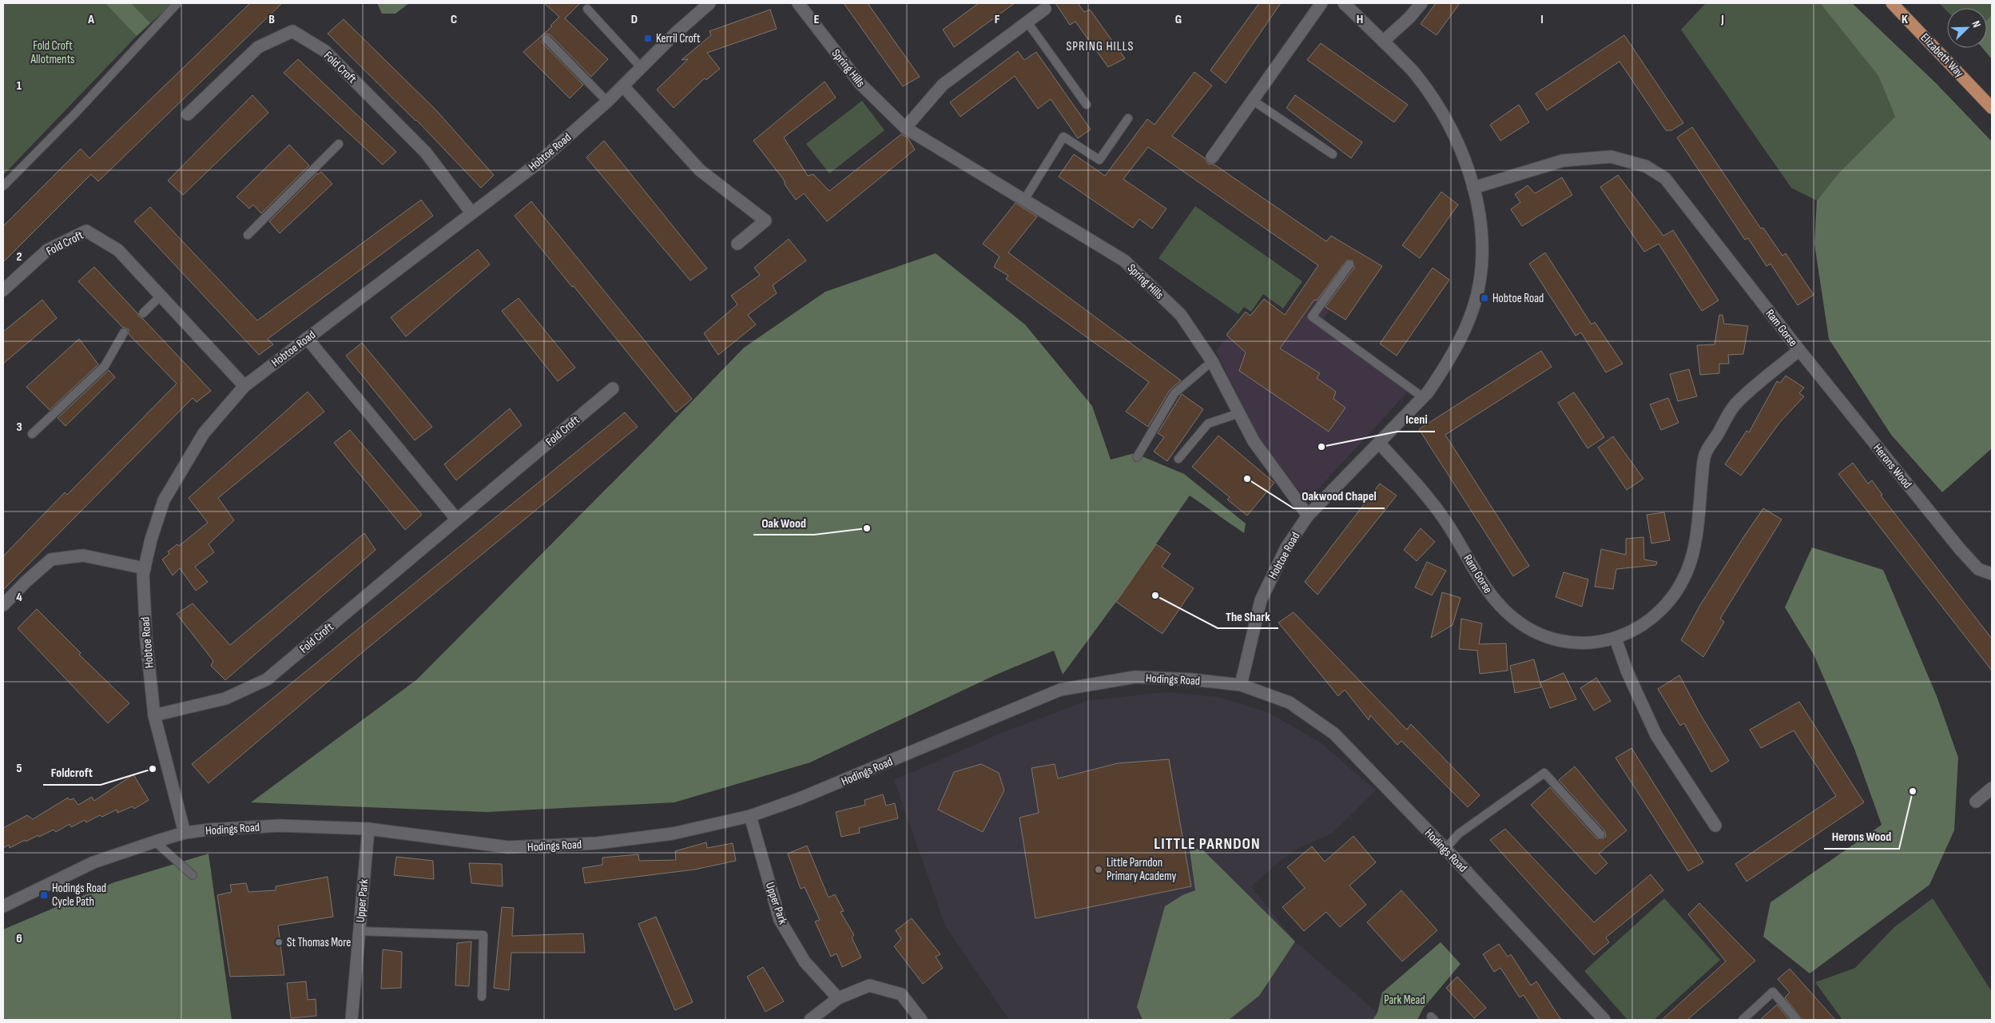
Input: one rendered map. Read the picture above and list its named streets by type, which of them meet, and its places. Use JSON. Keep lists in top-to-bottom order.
{
  "streets": {
    "main road": ["Elizabeth Way"],
    "street": [
      "Fold Croft",
      "Spring Hills",
      "Hobtoe Road",
      "Ram Gorse",
      "Herons Wood",
      "Hodings Road",
      "Upper Park"
    ]
  },
  "crossings": [
    ["Fold Croft", "Hobtoe Road"],
    ["Spring Hills", "Hobtoe Road"],
    ["Hobtoe Road", "Ram Gorse"],
    ["Hobtoe Road", "Hodings Road"],
    ["Ram Gorse", "Herons Wood"],
    ["Hodings Road", "Upper Park"]
  ],
  "districts": ["SPRING HILLS", "LITTLE PARNDON"],
  "parks": ["Fold Croft Allotments", "Park Mead"],
  "places": {
    "transit": ["Kerril Croft", "Hobtoe Road", "Hodings Road Cycle Path"],
    "other": [
      "Iceni",
      "Oakwood Chapel",
      "Oak Wood",
      "The Shark",
      "Foldcroft",
      "Herons Wood",
      "Little Parndon Primary Academy",
      "St Thomas More"
    ]
  },
  "north": "top right",
  "grid": {
    "columns": [
      "A",
      "B",
      "C",
      "D",
      "E",
      "F",
      "G",
      "H",
      "I",
      "J",
      "K"
    ],
    "rows": [
      "1",
      "2",
      "3",
      "4",
      "5",
      "6"
    ]
  }
}
